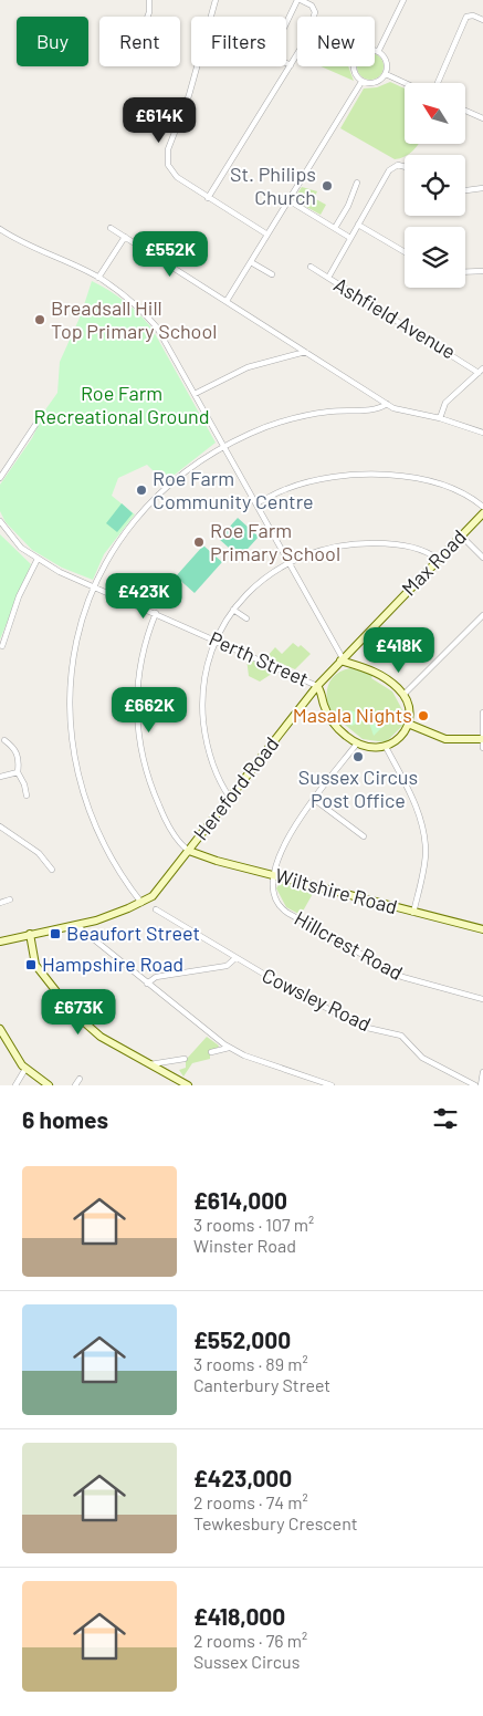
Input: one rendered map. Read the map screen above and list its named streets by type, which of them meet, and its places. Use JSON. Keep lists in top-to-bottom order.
{
  "streets": {
    "street": [
      "Ashfield Avenue",
      "Max Road",
      "Perth Street",
      "Hereford Road",
      "Wiltshire Road",
      "Hillcrest Road",
      "Cowsley Road"
    ]
  },
  "crossings": [
    ["Max Road", "Perth Street"],
    ["Max Road", "Hereford Road"],
    ["Perth Street", "Hereford Road"],
    ["Hereford Road", "Wiltshire Road"],
    ["Wiltshire Road", "Hillcrest Road"]
  ],
  "parks": ["Roe Farm Recreational Ground"],
  "places": {
    "other": [
      "St. Philips Church",
      "Breadsall Hill Top Primary School",
      "Roe Farm Community Centre",
      "Roe Farm Primary School",
      "Masala Nights",
      "Sussex Circus Post Office"
    ],
    "transit": ["Beaufort Street", "Hampshire Road"]
  },
  "north": "top left",
  "page": {
    "chip": [
      "Buy",
      "Rent",
      "Filters",
      "New"
    ],
    "price": [
      "£614K",
      "£552K",
      "£423K",
      "£418K",
      "£662K",
      "£673K"
    ],
    "heading": "6 homes",
    "list": [
      {
        "name": "£614,000",
        "note": "3 rooms · 107 m² · Winster Road"
      },
      {
        "name": "£552,000",
        "note": "3 rooms · 89 m² · Canterbury Street"
      },
      {
        "name": "£423,000",
        "note": "2 rooms · 74 m² · Tewkesbury Crescent"
      },
      {
        "name": "£418,000",
        "note": "2 rooms · 76 m² · Sussex Circus"
      }
    ]
  }
}
